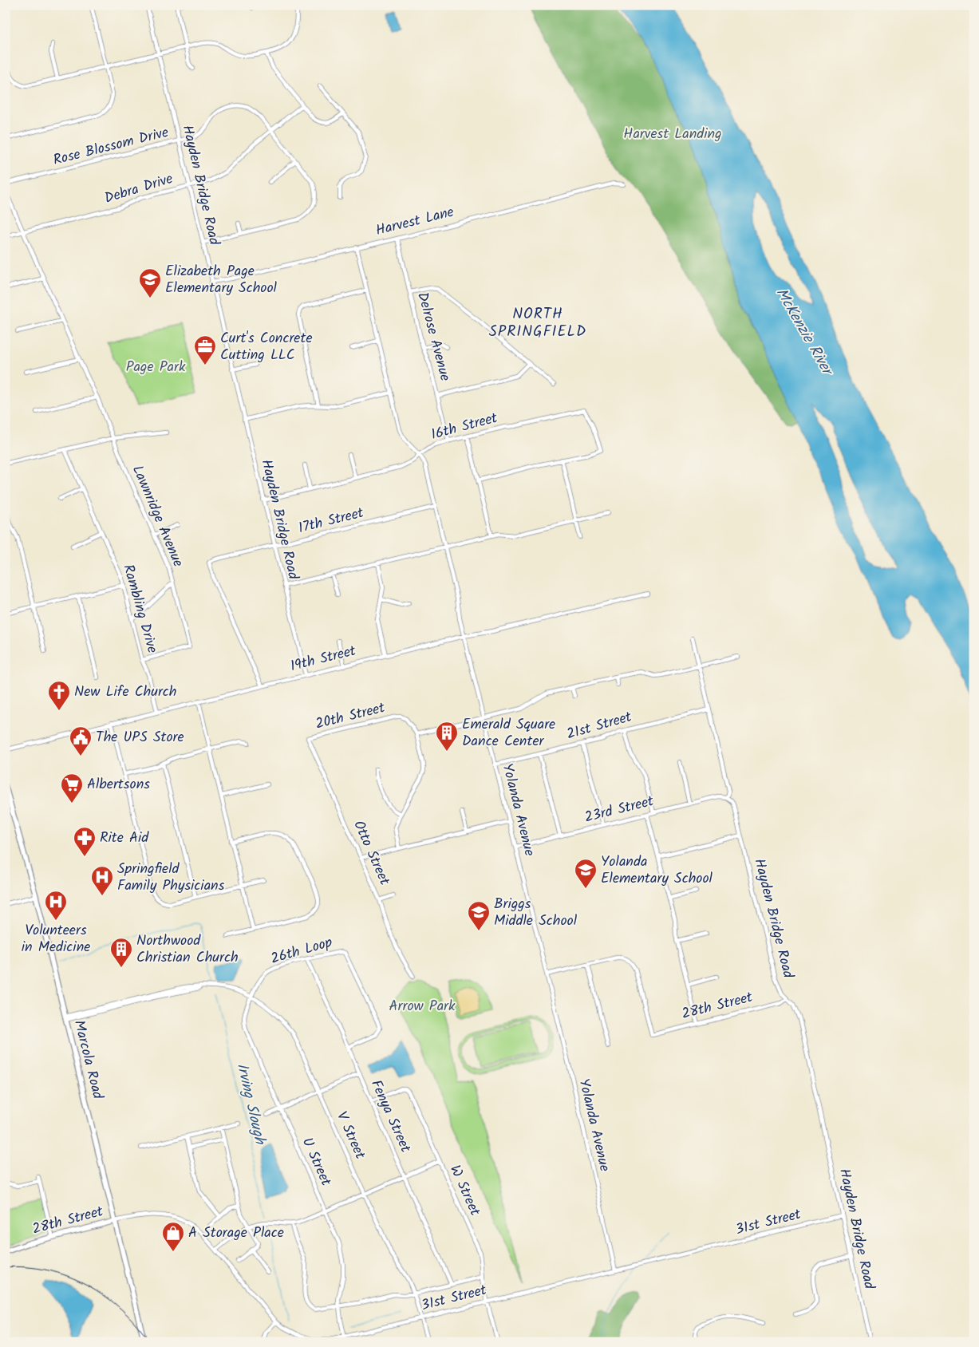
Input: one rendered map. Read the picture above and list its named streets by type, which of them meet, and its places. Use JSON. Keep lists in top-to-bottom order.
{
  "streets": {
    "main road": ["28th Street", "Marcola Road"],
    "street": [
      "Rose Blossom Drive",
      "Hayden Bridge Road",
      "Debra Drive",
      "Harvest Lane",
      "Delrose Avenue",
      "16th Street",
      "Lawnridge Avenue",
      "17th Street",
      "Rambling Drive",
      "19th Street",
      "20th Street",
      "21st Street",
      "Yolanda Avenue",
      "23rd Street",
      "Otto Street",
      "26th Loop",
      "Fenya Street",
      "V Street",
      "U Street",
      "W Street",
      "31st Street"
    ]
  },
  "crossings": [
    ["Rose Blossom Drive", "Hayden Bridge Road"],
    ["Rose Blossom Drive", "Debra Drive"],
    ["Hayden Bridge Road", "Debra Drive"],
    ["Hayden Bridge Road", "Harvest Lane"],
    ["Hayden Bridge Road", "16th Street"],
    ["Hayden Bridge Road", "17th Street"],
    ["Hayden Bridge Road", "19th Street"],
    ["Hayden Bridge Road", "21st Street"],
    ["Hayden Bridge Road", "23rd Street"],
    ["Hayden Bridge Road", "28th Street"],
    ["Hayden Bridge Road", "31st Street"],
    ["Debra Drive", "Lawnridge Avenue"],
    ["Harvest Lane", "Delrose Avenue"],
    ["Harvest Lane", "Yolanda Avenue"],
    ["Delrose Avenue", "16th Street"],
    ["16th Street", "Yolanda Avenue"],
    ["Lawnridge Avenue", "Rambling Drive"],
    ["17th Street", "19th Street"],
    ["17th Street", "Yolanda Avenue"],
    ["Rambling Drive", "19th Street"],
    ["19th Street", "Yolanda Avenue"],
    ["20th Street", "Otto Street"],
    ["21st Street", "Yolanda Avenue"],
    ["Yolanda Avenue", "23rd Street"],
    ["Yolanda Avenue", "31st Street"],
    ["26th Loop", "Fenya Street"],
    ["26th Loop", "V Street"],
    ["26th Loop", "U Street"],
    ["28th Street", "Marcola Road"],
    ["28th Street", "31st Street"],
    ["Marcola Road", "V Street"],
    ["Marcola Road", "31st Street"],
    ["Fenya Street", "W Street"],
    ["V Street", "U Street"],
    ["V Street", "31st Street"],
    ["U Street", "31st Street"],
    ["W Street", "31st Street"]
  ],
  "districts": ["NORTH SPRINGFIELD"],
  "water": ["McKenzie River", "Irving Slough"],
  "parks": ["Harvest Landing", "Page Park", "Arrow Park"],
  "places": {
    "school or university": ["Elizabeth Page Elementary School", "Yolanda Elementary School", "Briggs Middle School"],
    "office": ["Curt's Concrete Cutting LLC"],
    "church": ["New Life Church"],
    "building": ["Emerald Square Dance Center", "Northwood Christian Church"],
    "public building": ["The UPS Store"],
    "supermarket": ["Albertsons"],
    "pharmacy": ["Rite Aid"],
    "hospital": ["Springfield Family Physicians", "Volunteers in Medicine"],
    "shop": ["A Storage Place"]
  }
}
